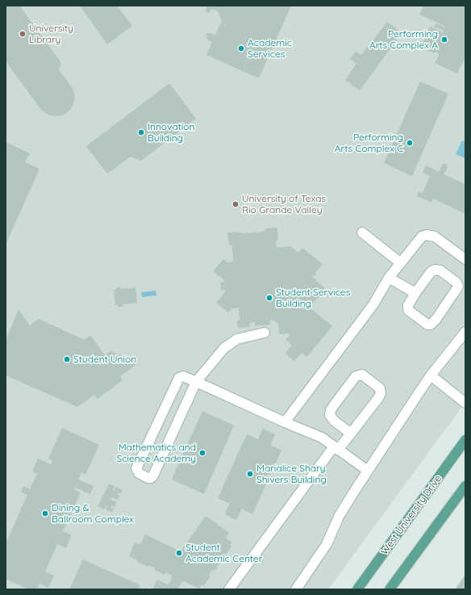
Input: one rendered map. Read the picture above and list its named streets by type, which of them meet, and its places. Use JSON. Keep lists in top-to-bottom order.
{
  "streets": {
    "main road": ["West University Drive"]
  },
  "places": [
    "University Library",
    "Performing Arts Complex A",
    "Academic Services",
    "Innovation Building",
    "Performing Arts Complex C",
    "University of Texas Rio Grande Valley",
    "Student Services Building",
    "Student Union",
    "Mathematics and Science Academy",
    "Marialice Shary Shivers Building",
    "Dining & Ballroom Complex",
    "Student Academic Center"
  ]
}
